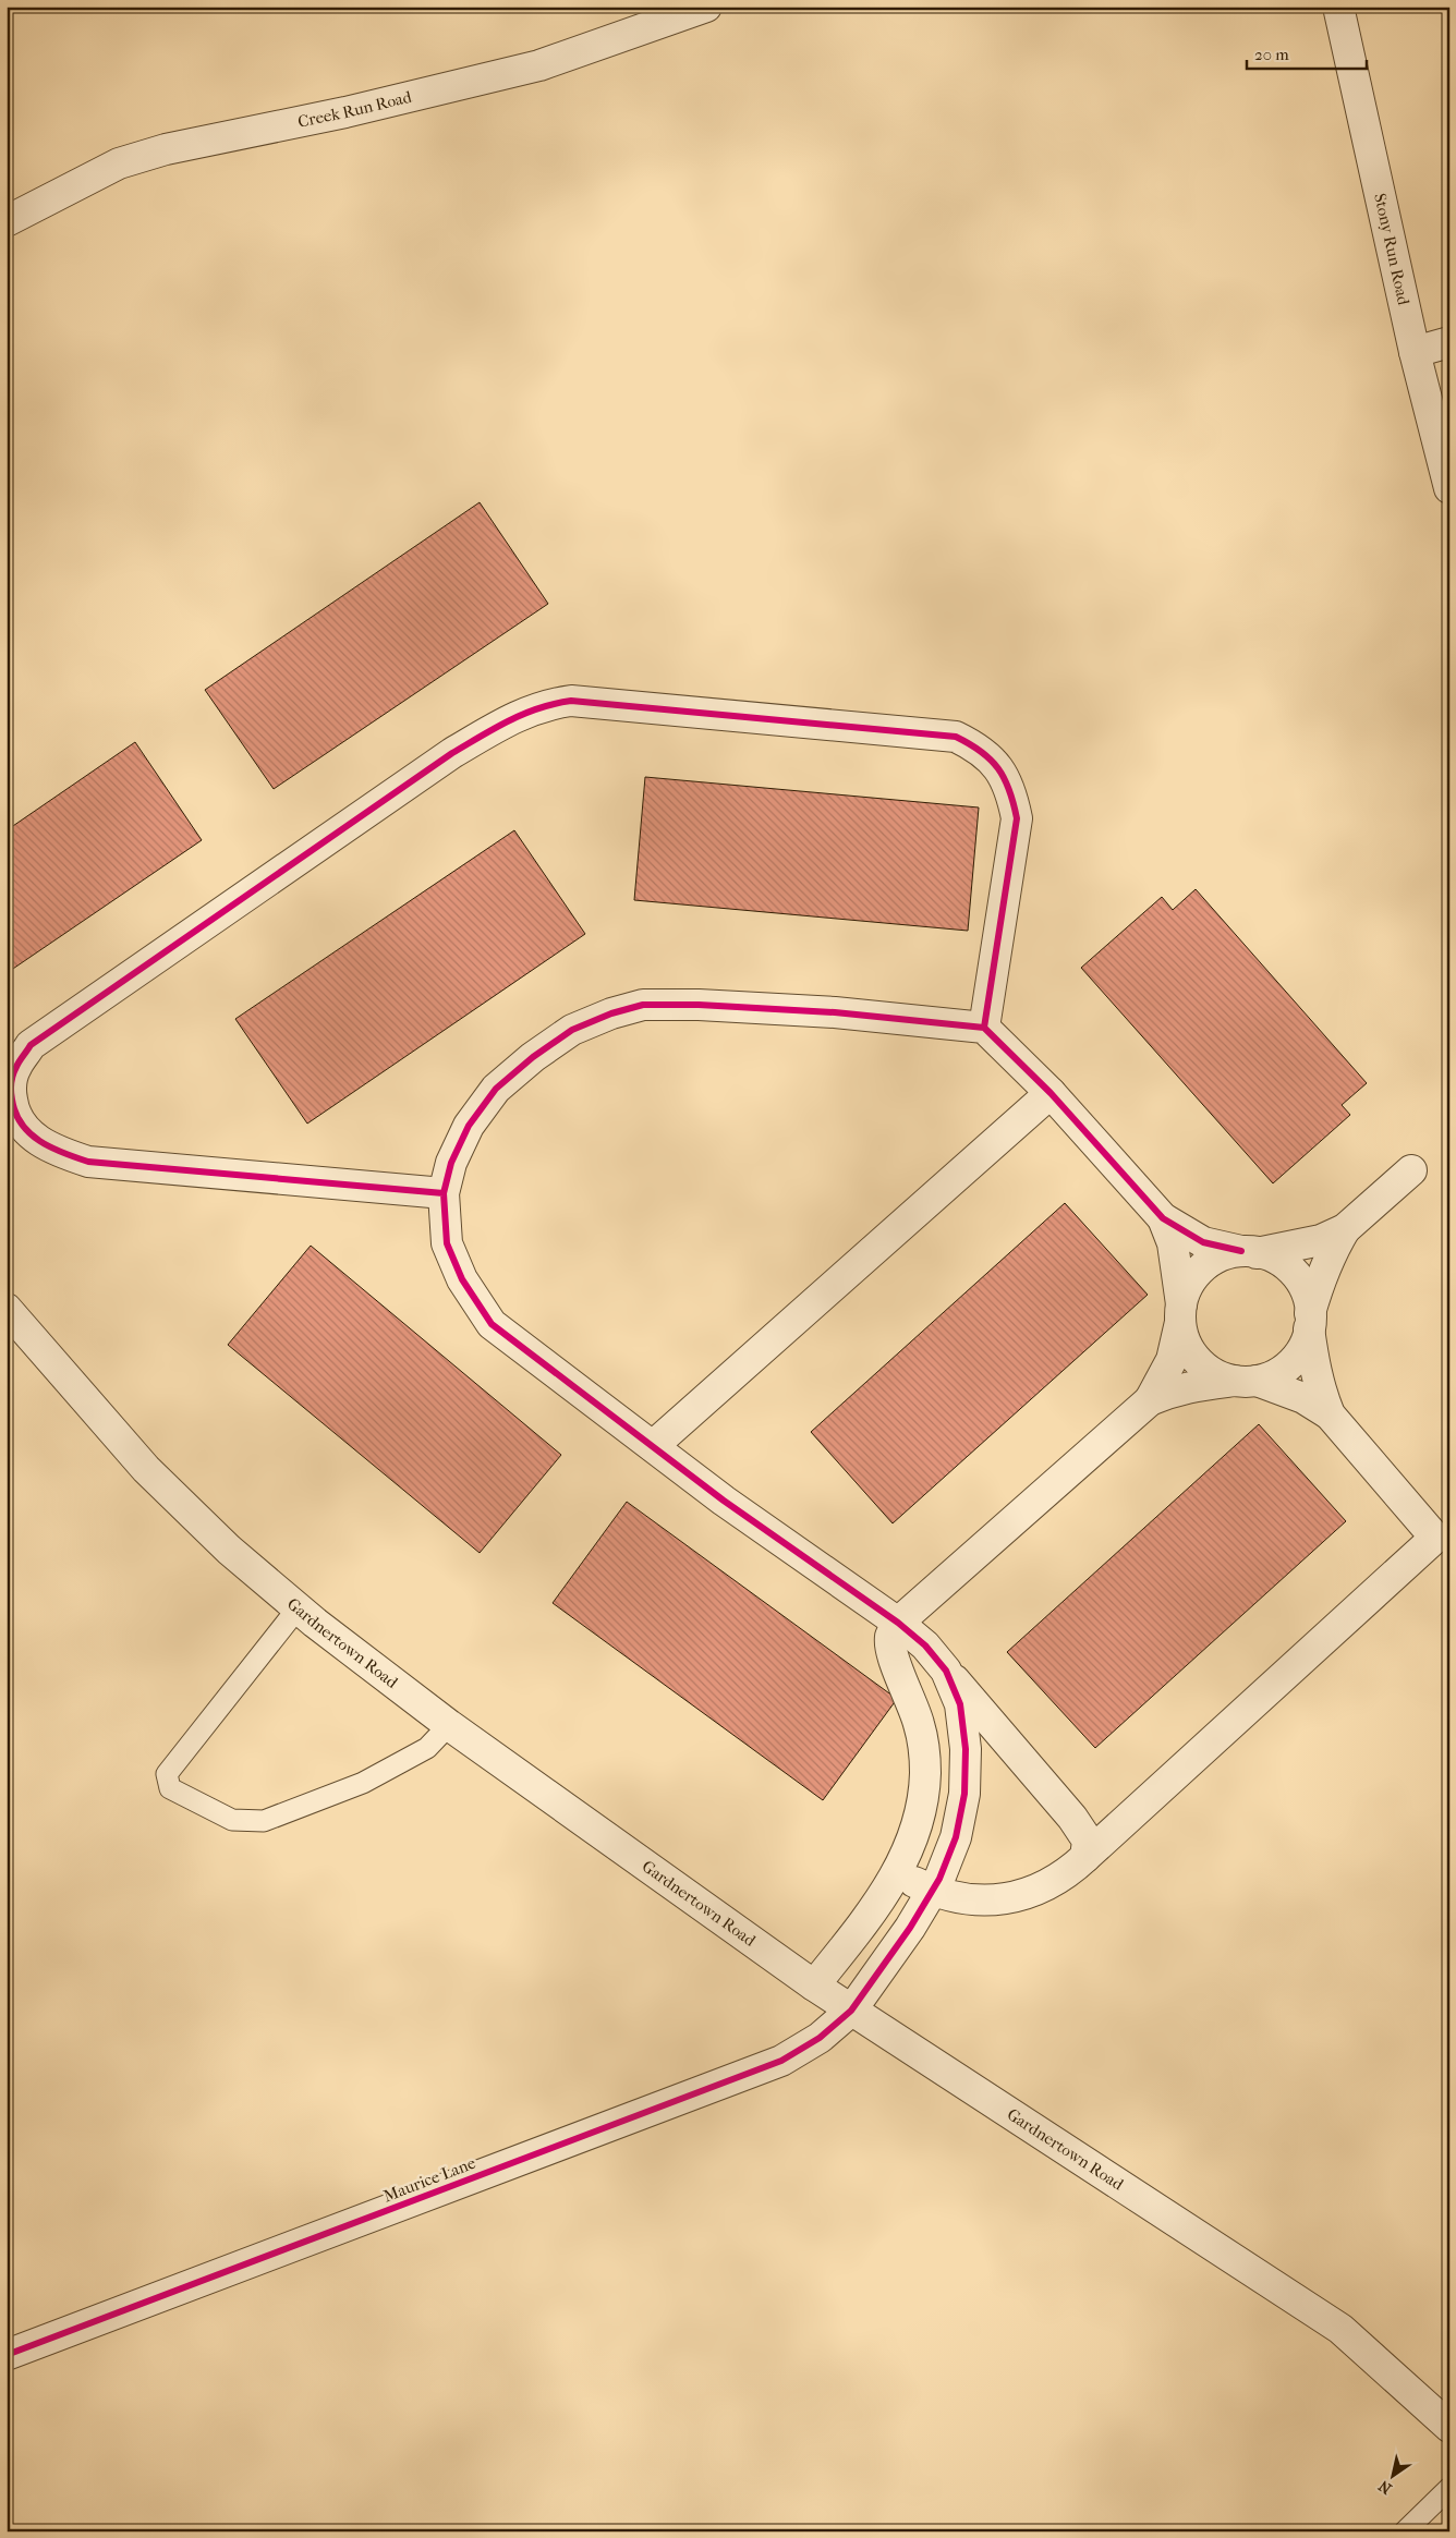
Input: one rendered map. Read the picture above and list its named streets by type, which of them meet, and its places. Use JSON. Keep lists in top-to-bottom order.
{
  "streets": {
    "street": [
      "Creek Run Road",
      "Stony Run Road",
      "Gardnertown Road",
      "Maurice Lane"
    ]
  },
  "crossings": [
    ["Gardnertown Road", "Maurice Lane"]
  ],
  "scale_bar": "20 m",
  "north": "bottom left"
}
